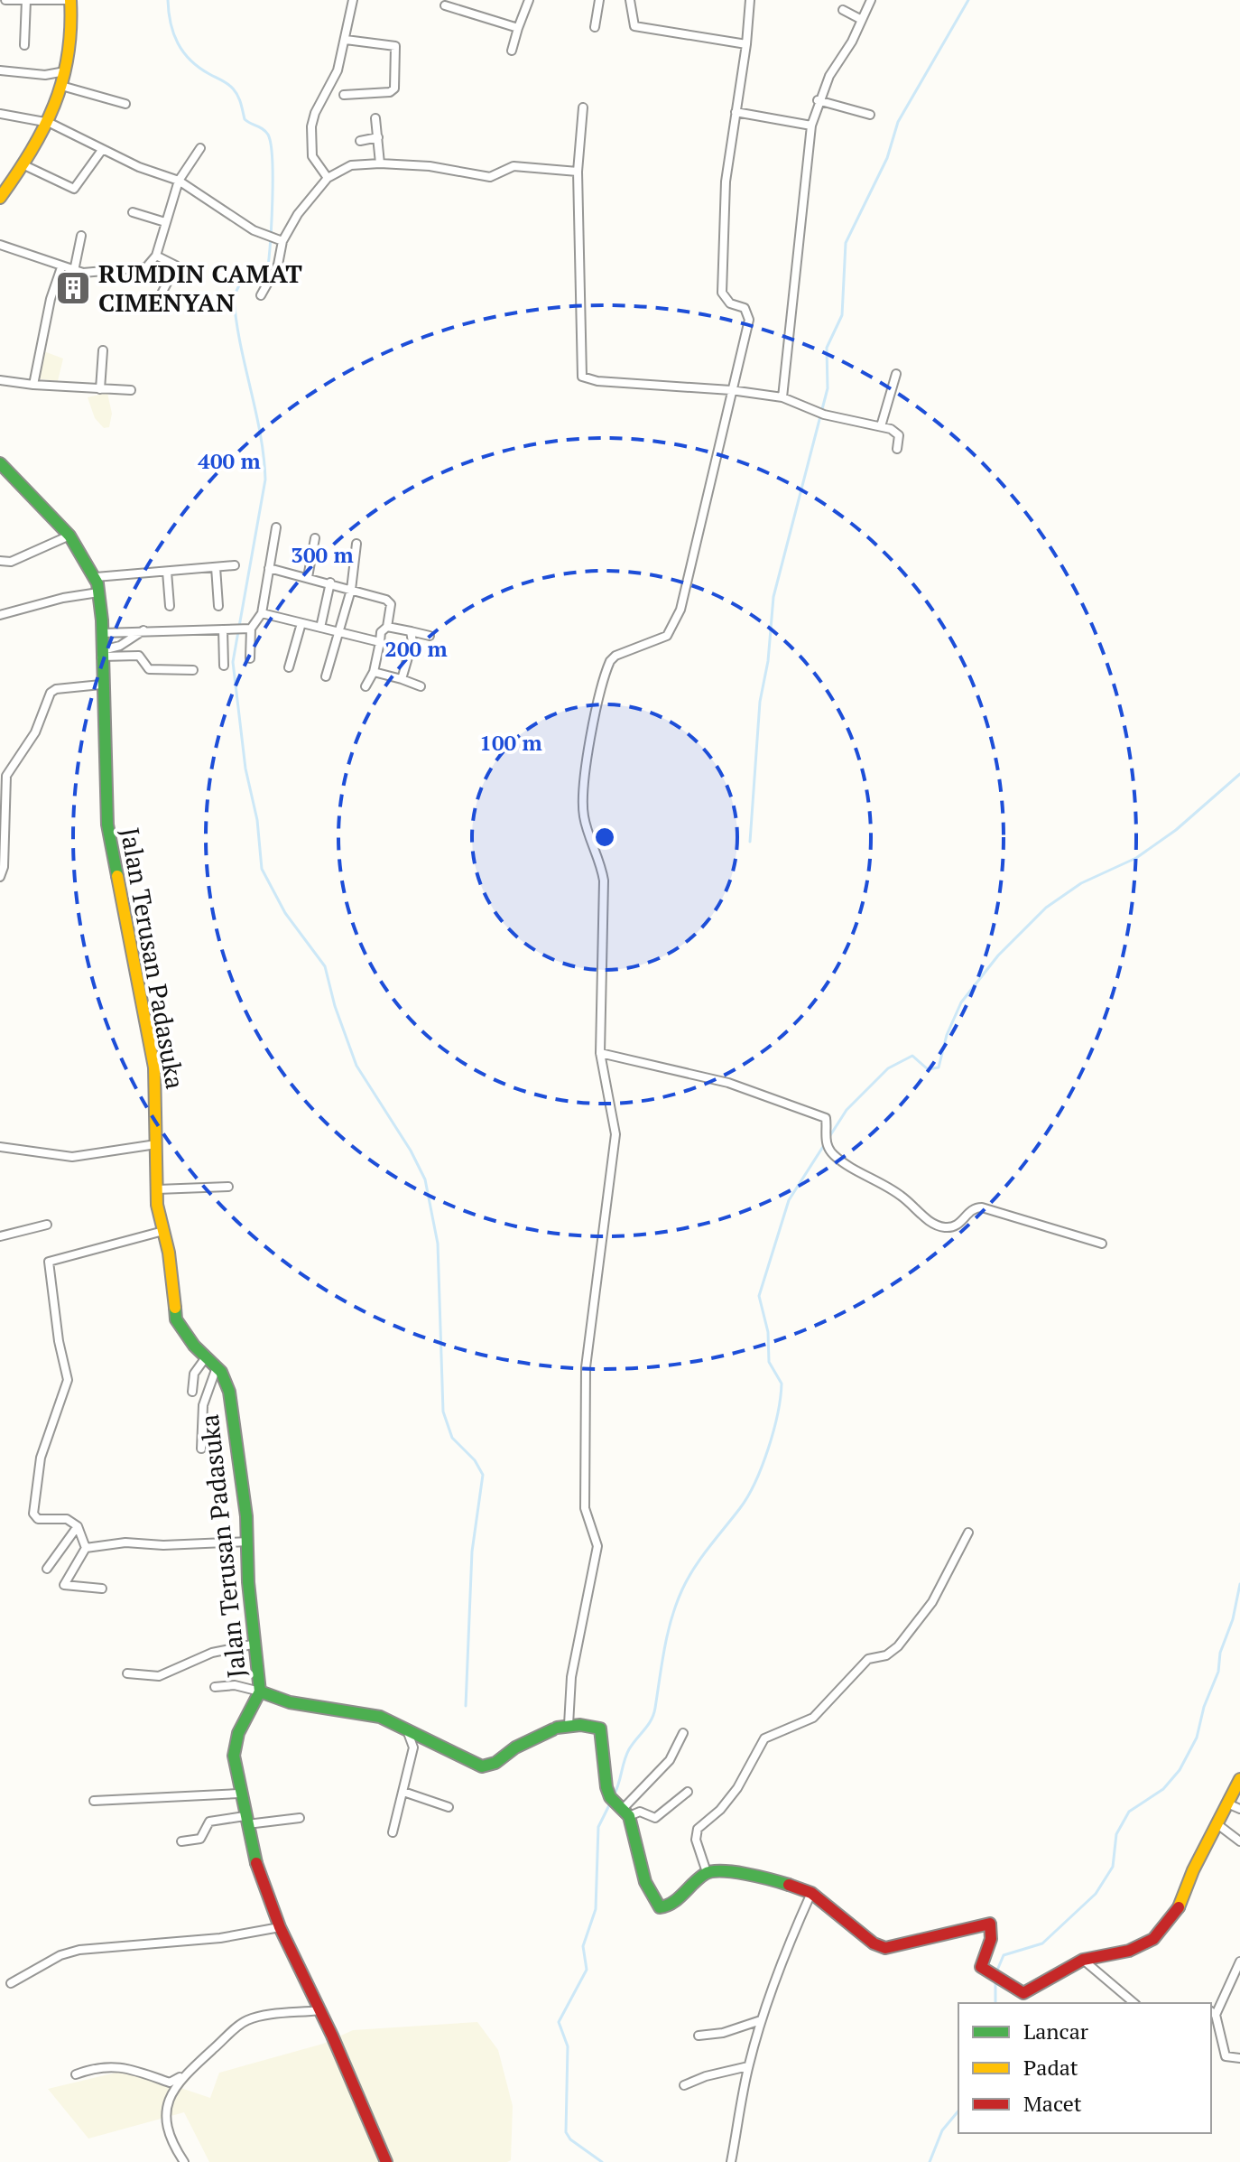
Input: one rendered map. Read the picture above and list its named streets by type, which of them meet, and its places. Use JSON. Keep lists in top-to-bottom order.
{
  "streets": {
    "street": ["Jalan Terusan Padasuka"]
  },
  "places": {
    "building": ["RUMDIN CAMAT CIMENYAN"]
  },
  "legend": ["Lancar", "Padat", "Macet"],
  "rings": [
    "400 m",
    "300 m",
    "200 m",
    "100 m"
  ]
}
